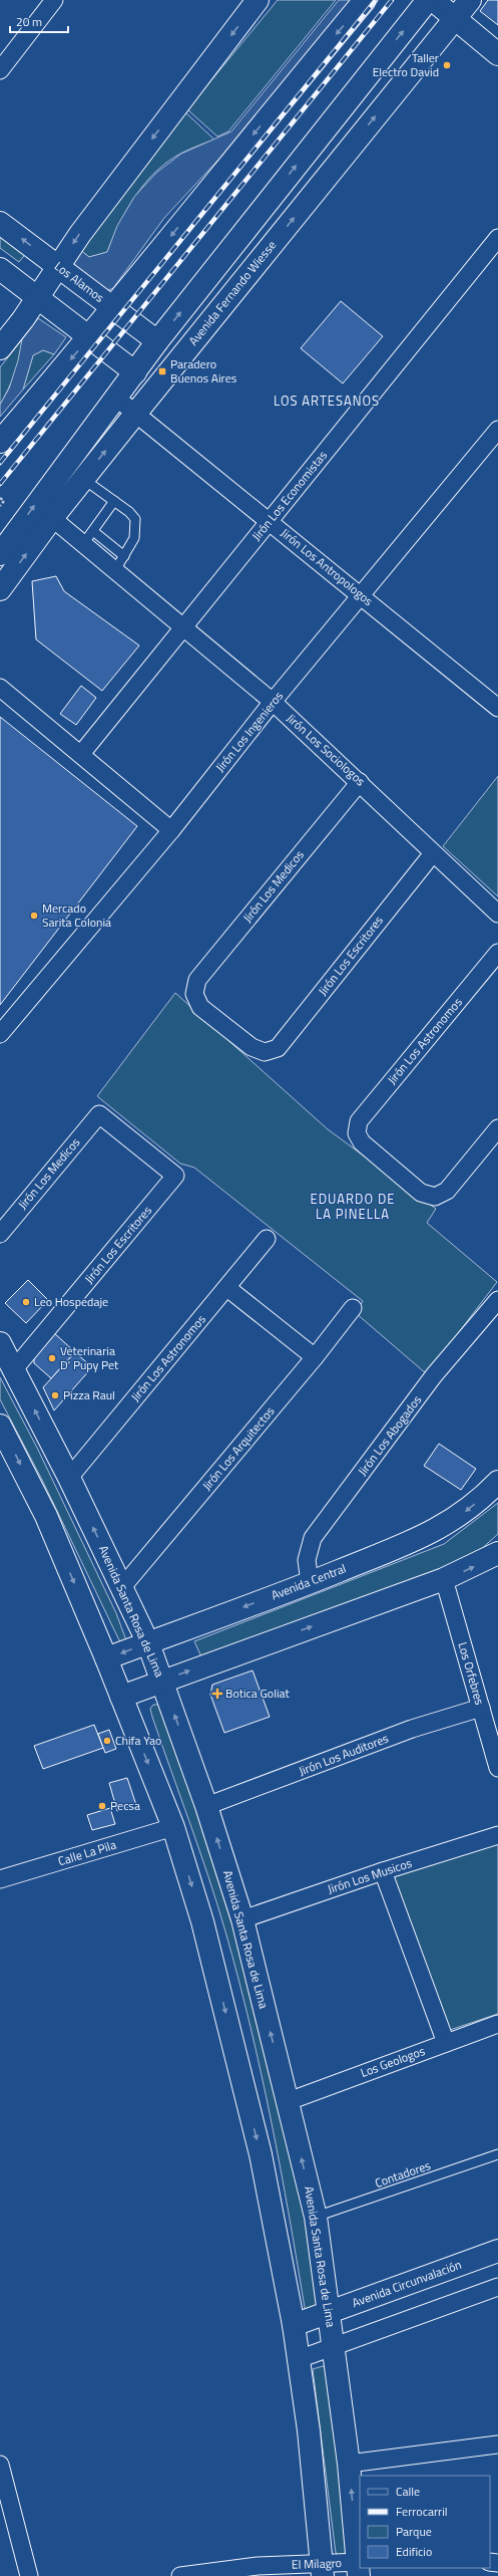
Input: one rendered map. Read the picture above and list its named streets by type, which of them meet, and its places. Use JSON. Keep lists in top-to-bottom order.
{
  "streets": {
    "main road": [
      "Los Alamos",
      "Avenida Fernando Wiesse",
      "Avenida Central",
      "Avenida Santa Rosa de Lima",
      "Avenida Circunvalación"
    ],
    "street": [
      "Jirón Los Economistas",
      "Jirón Los Antropologos",
      "Jirón Los Ingenieros",
      "Jirón Los Sociologos",
      "Jirón Los Medicos",
      "Jirón Los Escritores",
      "Jirón Los Astronomos",
      "Jirón Los Abogados",
      "Jirón Los Arquitectos",
      "Los Orfebres",
      "Jirón Los Auditores",
      "Calle La Pila",
      "Jirón Los Musicos",
      "Los Geologos",
      "El Milagro"
    ],
    "lane": ["Contadores"]
  },
  "crossings": [
    ["Avenida Fernando Wiesse", "Jirón Los Antropologos"],
    ["Avenida Fernando Wiesse", "Jirón Los Sociologos"],
    ["Jirón Los Economistas", "Jirón Los Antropologos"],
    ["Jirón Los Economistas", "Jirón Los Sociologos"],
    ["Jirón Los Antropologos", "Jirón Los Ingenieros"],
    ["Jirón Los Ingenieros", "Jirón Los Sociologos"],
    ["Jirón Los Sociologos", "Jirón Los Medicos"],
    ["Jirón Los Sociologos", "Jirón Los Escritores"],
    ["Jirón Los Medicos", "Jirón Los Escritores"],
    ["Jirón Los Escritores", "Avenida Santa Rosa de Lima"],
    ["Jirón Los Astronomos", "Avenida Santa Rosa de Lima"],
    ["Jirón Los Abogados", "Avenida Central"],
    ["Jirón Los Arquitectos", "Avenida Santa Rosa de Lima"],
    ["Avenida Central", "Avenida Santa Rosa de Lima"],
    ["Avenida Santa Rosa de Lima", "Jirón Los Auditores"],
    ["Avenida Santa Rosa de Lima", "Jirón Los Musicos"],
    ["Avenida Santa Rosa de Lima", "Los Geologos"],
    ["Avenida Santa Rosa de Lima", "Contadores"],
    ["Avenida Santa Rosa de Lima", "Avenida Circunvalación"],
    ["Avenida Santa Rosa de Lima", "El Milagro"],
    ["Los Orfebres", "Jirón Los Auditores"]
  ],
  "districts": ["LOS ARTESANOS", "EDUARDO DE LA PINELLA"],
  "places": {
    "other": [
      "Taller Electro David",
      "Mercado Sarita Colonia",
      "Leo Hospedaje",
      "Veterinaria D' Pupy Pet",
      "Pizza Raul",
      "Chifa Yao",
      "Pecsa"
    ],
    "transit": ["Paradero Buenos Aires"],
    "health": ["Botica Goliat"]
  },
  "legend": [
    "Calle",
    "Ferrocarril",
    "Parque",
    "Edificio"
  ],
  "scale_bar": "20 m"
}
